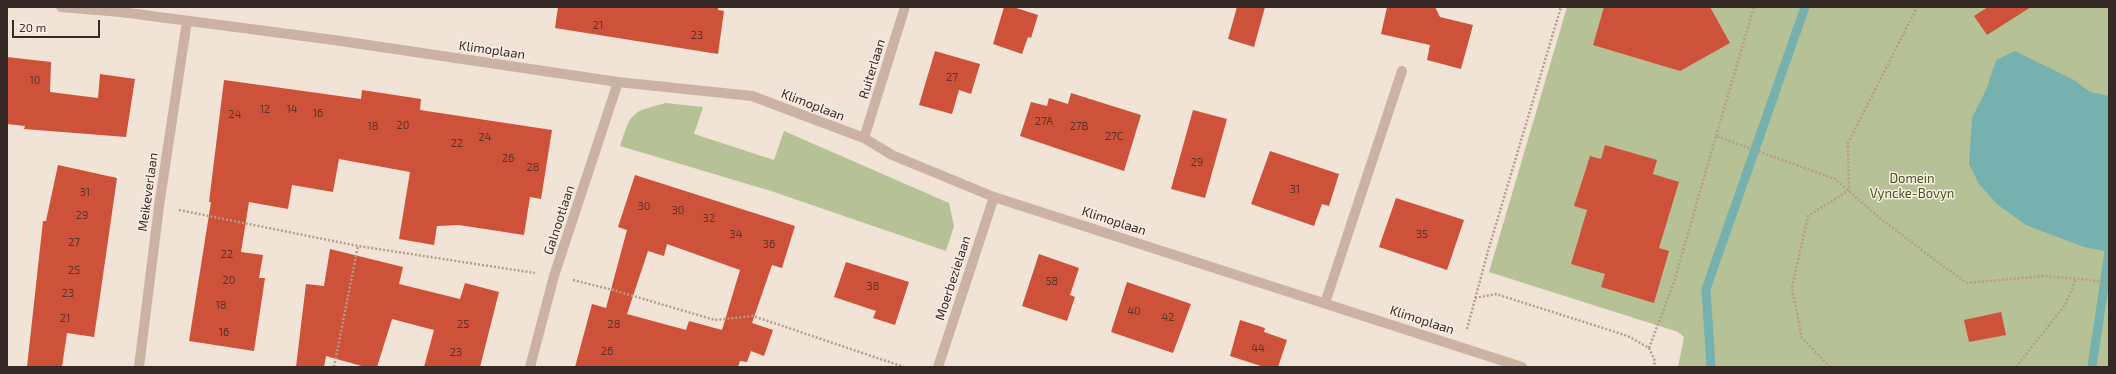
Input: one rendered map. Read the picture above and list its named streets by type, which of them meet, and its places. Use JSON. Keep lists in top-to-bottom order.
{
  "streets": {
    "street": [
      "Klimoplaan",
      "Ruiterlaan",
      "Meikeverlaan",
      "Galnootlaan",
      "Moerbezielaan"
    ]
  },
  "crossings": [
    ["Klimoplaan", "Ruiterlaan"],
    ["Klimoplaan", "Meikeverlaan"],
    ["Klimoplaan", "Galnootlaan"],
    ["Klimoplaan", "Moerbezielaan"]
  ],
  "parks": ["Domein Vyncke-Bovyn"],
  "house_numbers": [
    "21",
    "23",
    "27",
    "10",
    "12",
    "14",
    "16",
    "24",
    "27A",
    "20",
    "18",
    "27B",
    "27C",
    "24",
    "22",
    "26",
    "29",
    "28",
    "31",
    "31",
    "30",
    "30",
    "29",
    "32",
    "34",
    "35",
    "27",
    "36",
    "22",
    "25",
    "20",
    "58",
    "38",
    "23",
    "18",
    "40",
    "42",
    "21",
    "25",
    "28",
    "16",
    "44",
    "26",
    "23"
  ],
  "scale_bar": "20 m"
}
